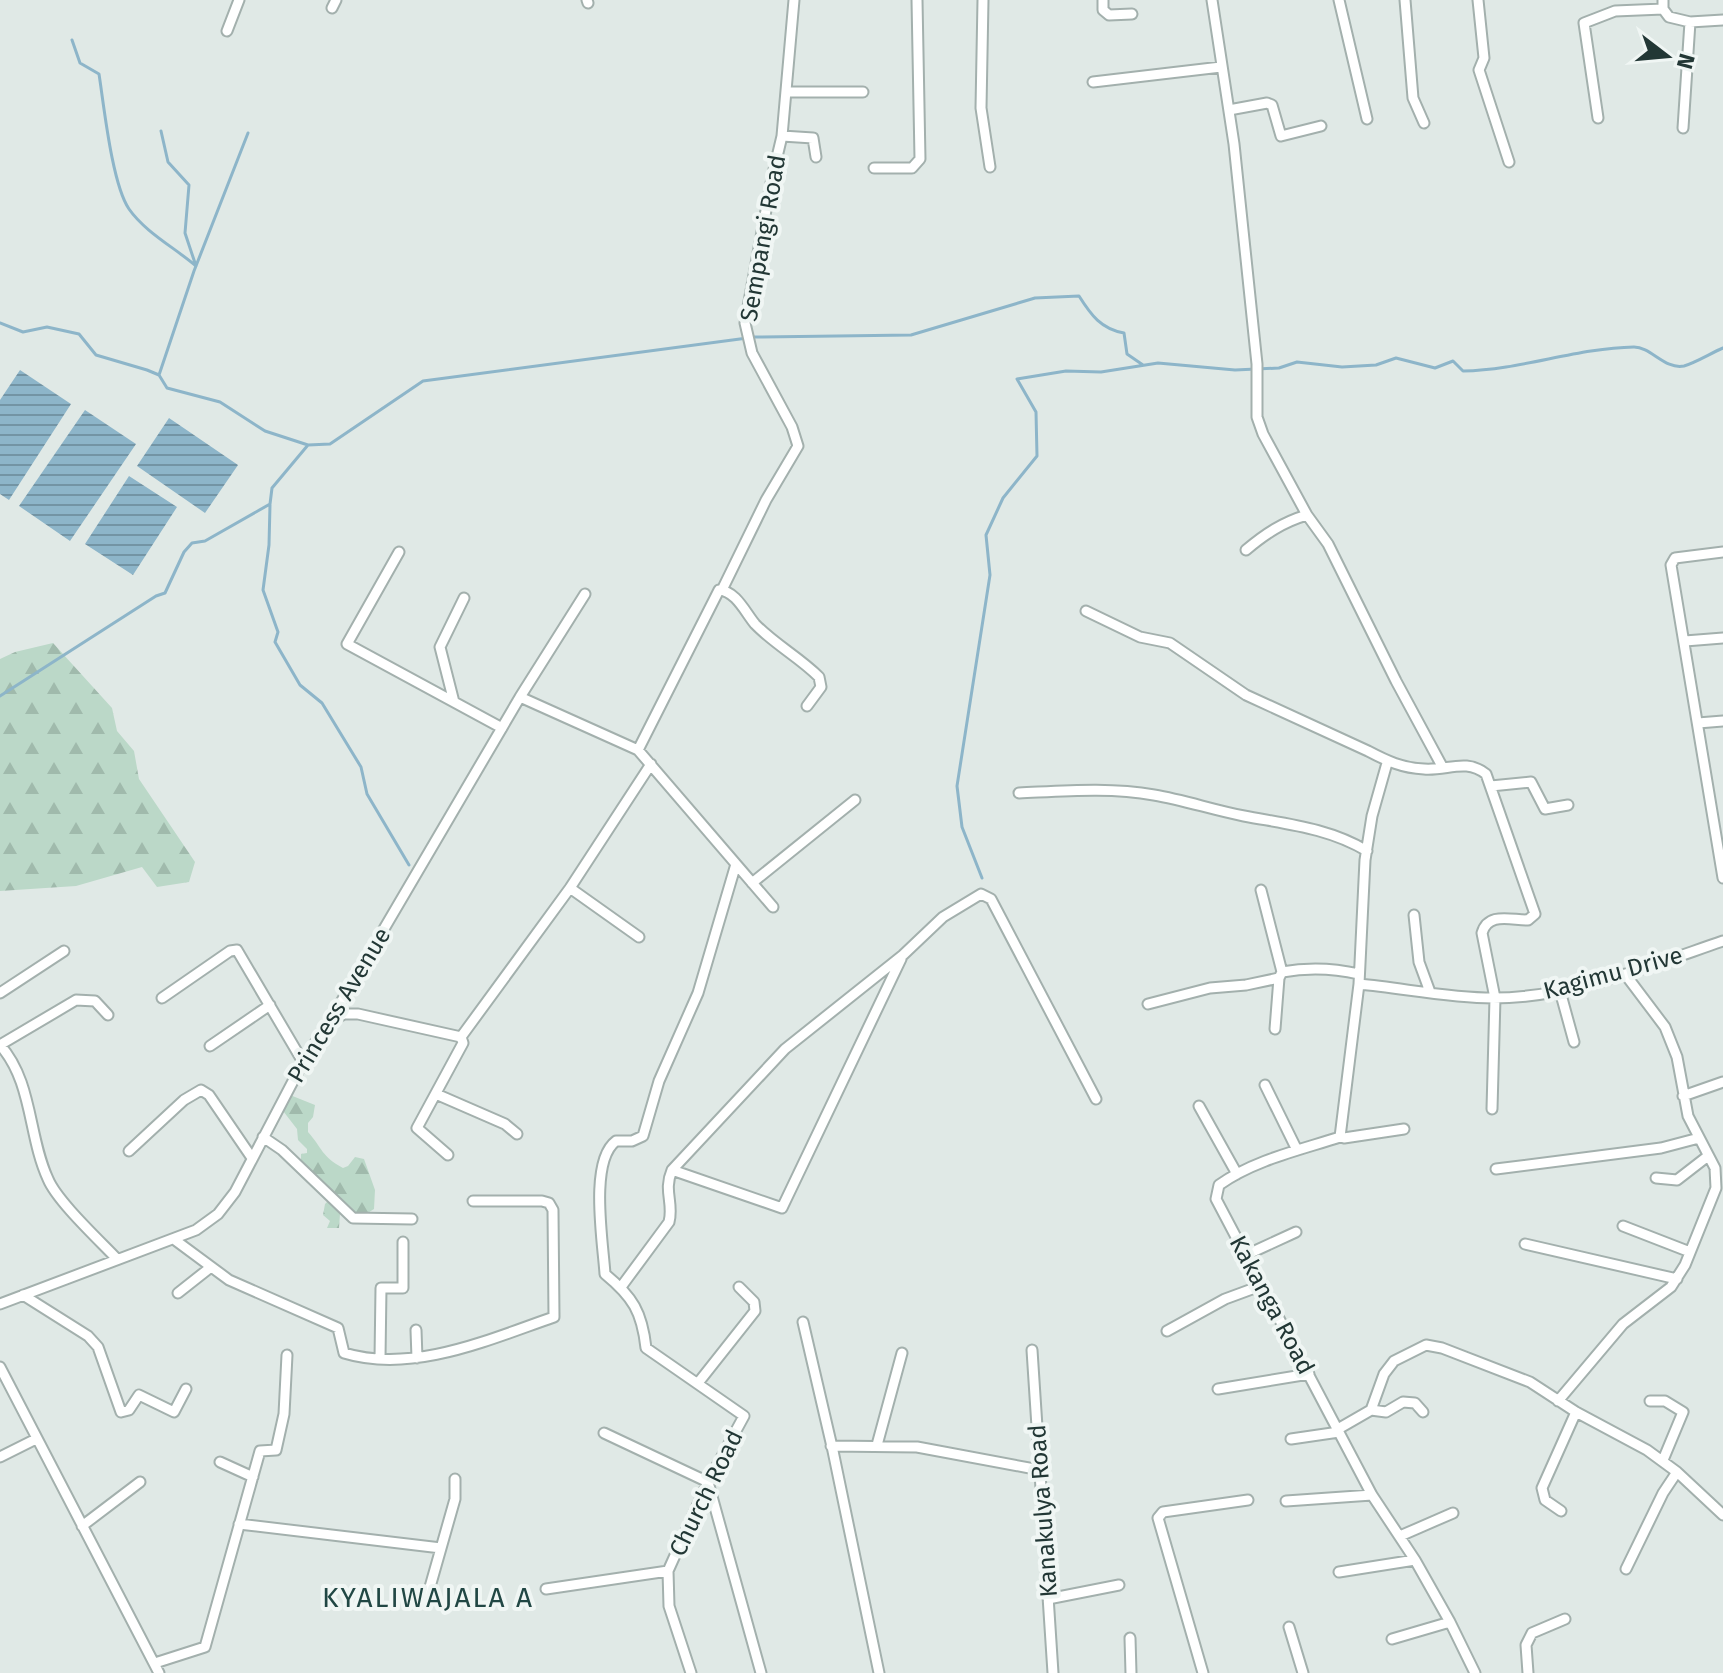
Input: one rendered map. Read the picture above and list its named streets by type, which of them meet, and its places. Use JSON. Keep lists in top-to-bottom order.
{
  "streets": {
    "street": [
      "Sempangi Road",
      "Kagimu Drive",
      "Princess Avenue",
      "Kakanga Road",
      "Church Road",
      "Kanakulya Road"
    ]
  },
  "districts": ["KYALIWAJALA A"],
  "north": "right"
}
